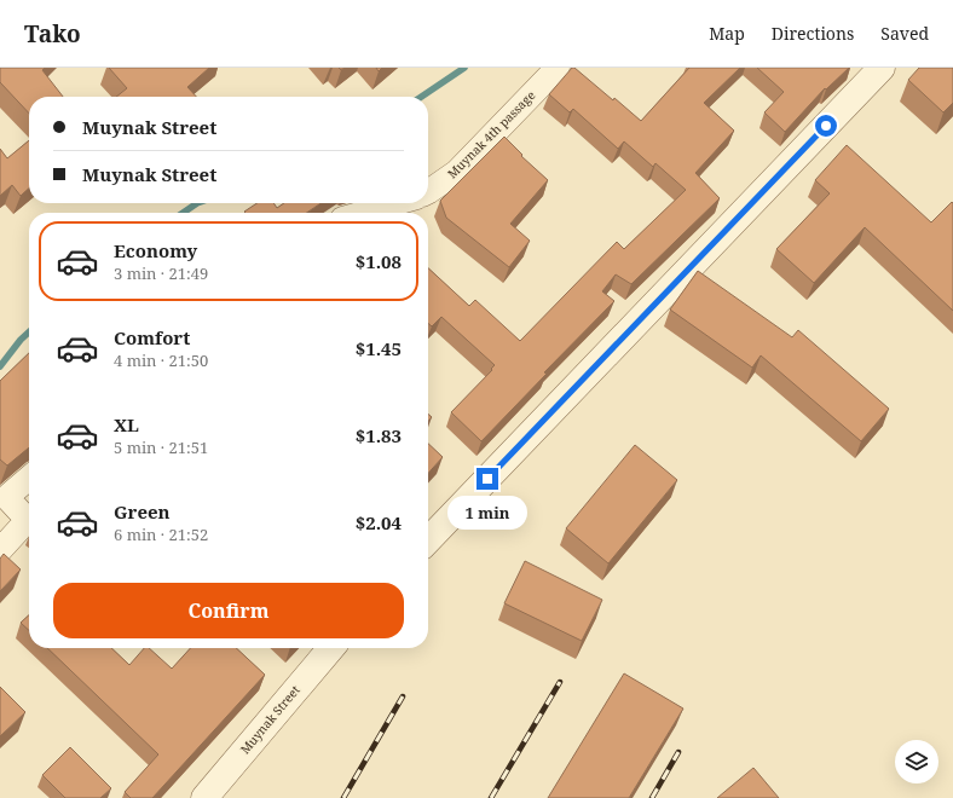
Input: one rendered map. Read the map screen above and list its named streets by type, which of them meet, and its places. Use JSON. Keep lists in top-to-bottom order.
{
  "streets": {
    "street": ["Muynak 4th passage", "Muynak Street"]
  },
  "page": {
    "header": "Tako",
    "nav": ["Map", "Directions", "Saved"],
    "banner": ["Muynak Street", "Muynak Street"],
    "list": [
      {
        "name": "Economy",
        "note": "3 min · 21:49",
        "value": "$1.08"
      },
      {
        "name": "Comfort",
        "note": "4 min · 21:50",
        "value": "$1.45"
      },
      {
        "name": "XL",
        "note": "5 min · 21:51",
        "value": "$1.83"
      },
      {
        "name": "Green",
        "note": "6 min · 21:52",
        "value": "$2.04"
      }
    ],
    "bubble": "1 min",
    "buttons": "Confirm"
  }
}
